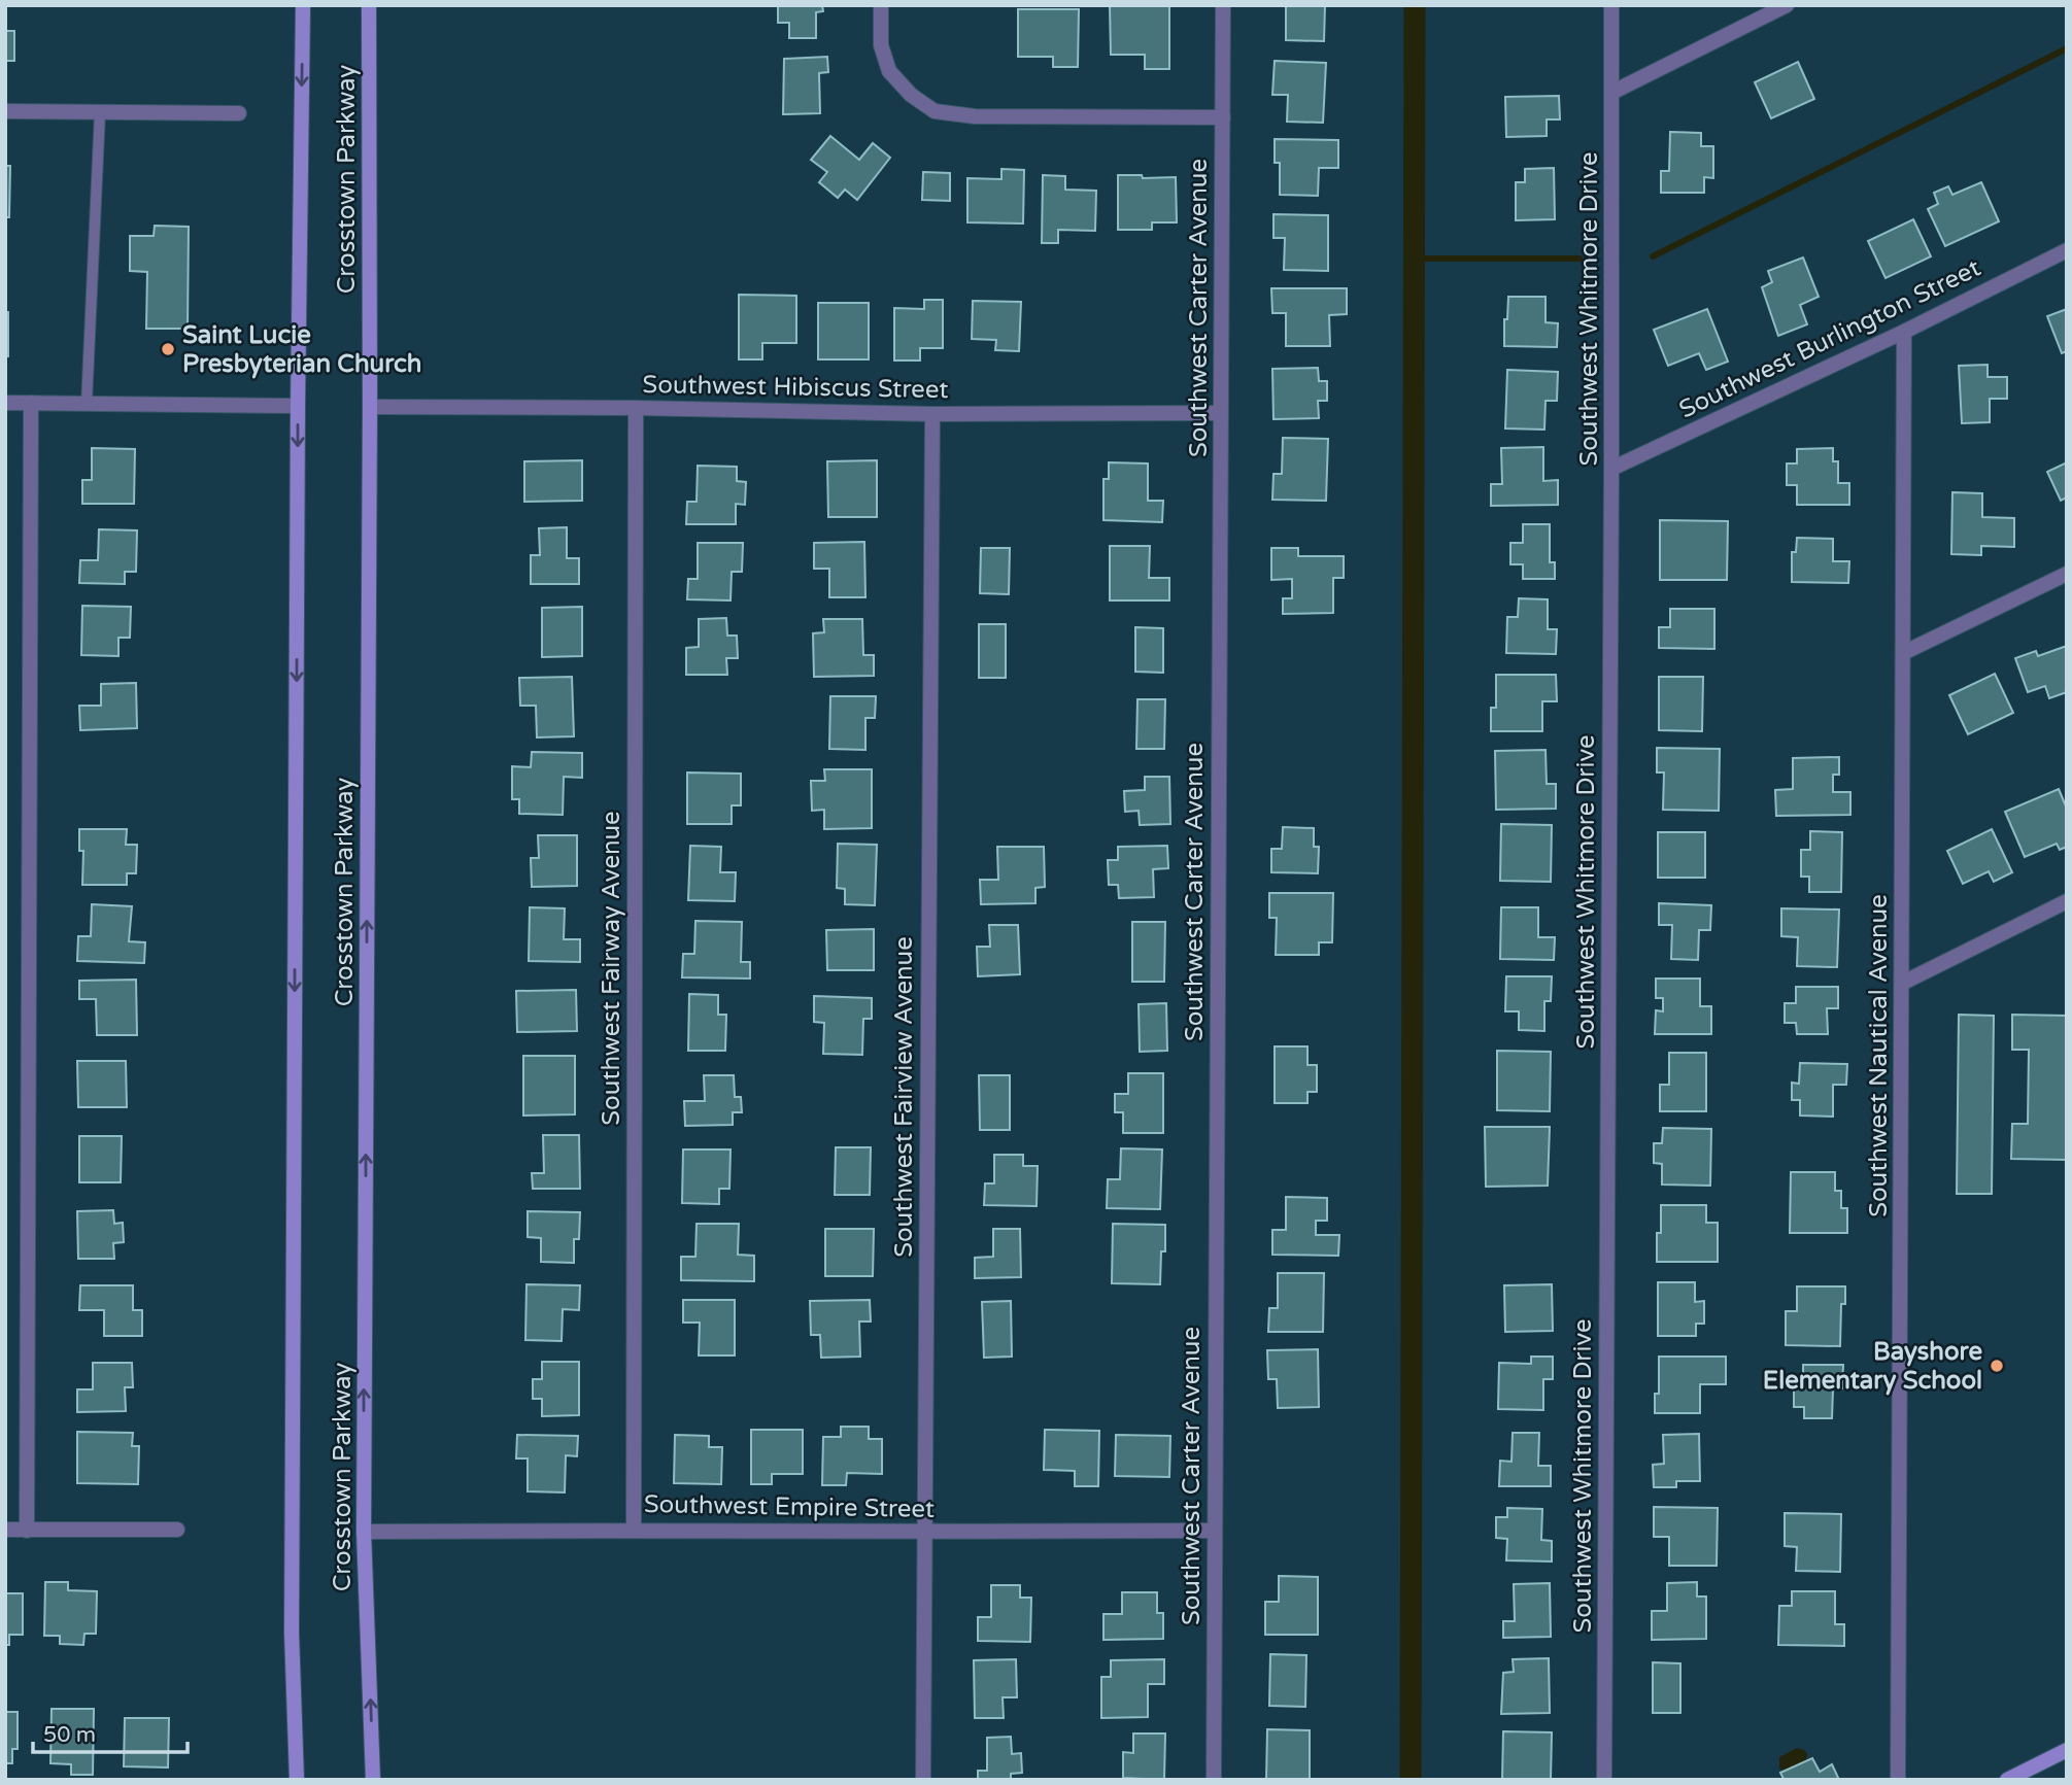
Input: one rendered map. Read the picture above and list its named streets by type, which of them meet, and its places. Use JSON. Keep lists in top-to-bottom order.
{
  "streets": {
    "main road": ["Crosstown Parkway"],
    "street": [
      "Southwest Carter Avenue",
      "Southwest Whitmore Drive",
      "Southwest Burlington Street",
      "Southwest Hibiscus Street",
      "Southwest Fairway Avenue",
      "Southwest Nautical Avenue",
      "Southwest Fairview Avenue",
      "Southwest Empire Street"
    ]
  },
  "crossings": [
    ["Crosstown Parkway", "Southwest Hibiscus Street"],
    ["Crosstown Parkway", "Southwest Empire Street"],
    ["Southwest Carter Avenue", "Southwest Hibiscus Street"],
    ["Southwest Carter Avenue", "Southwest Empire Street"],
    ["Southwest Whitmore Drive", "Southwest Burlington Street"],
    ["Southwest Burlington Street", "Southwest Nautical Avenue"],
    ["Southwest Hibiscus Street", "Southwest Fairway Avenue"],
    ["Southwest Hibiscus Street", "Southwest Fairview Avenue"],
    ["Southwest Fairway Avenue", "Southwest Empire Street"],
    ["Southwest Fairview Avenue", "Southwest Empire Street"]
  ],
  "places": ["Saint Lucie Presbyterian Church", "Bayshore Elementary School"],
  "scale_bar": "50 m"
}
